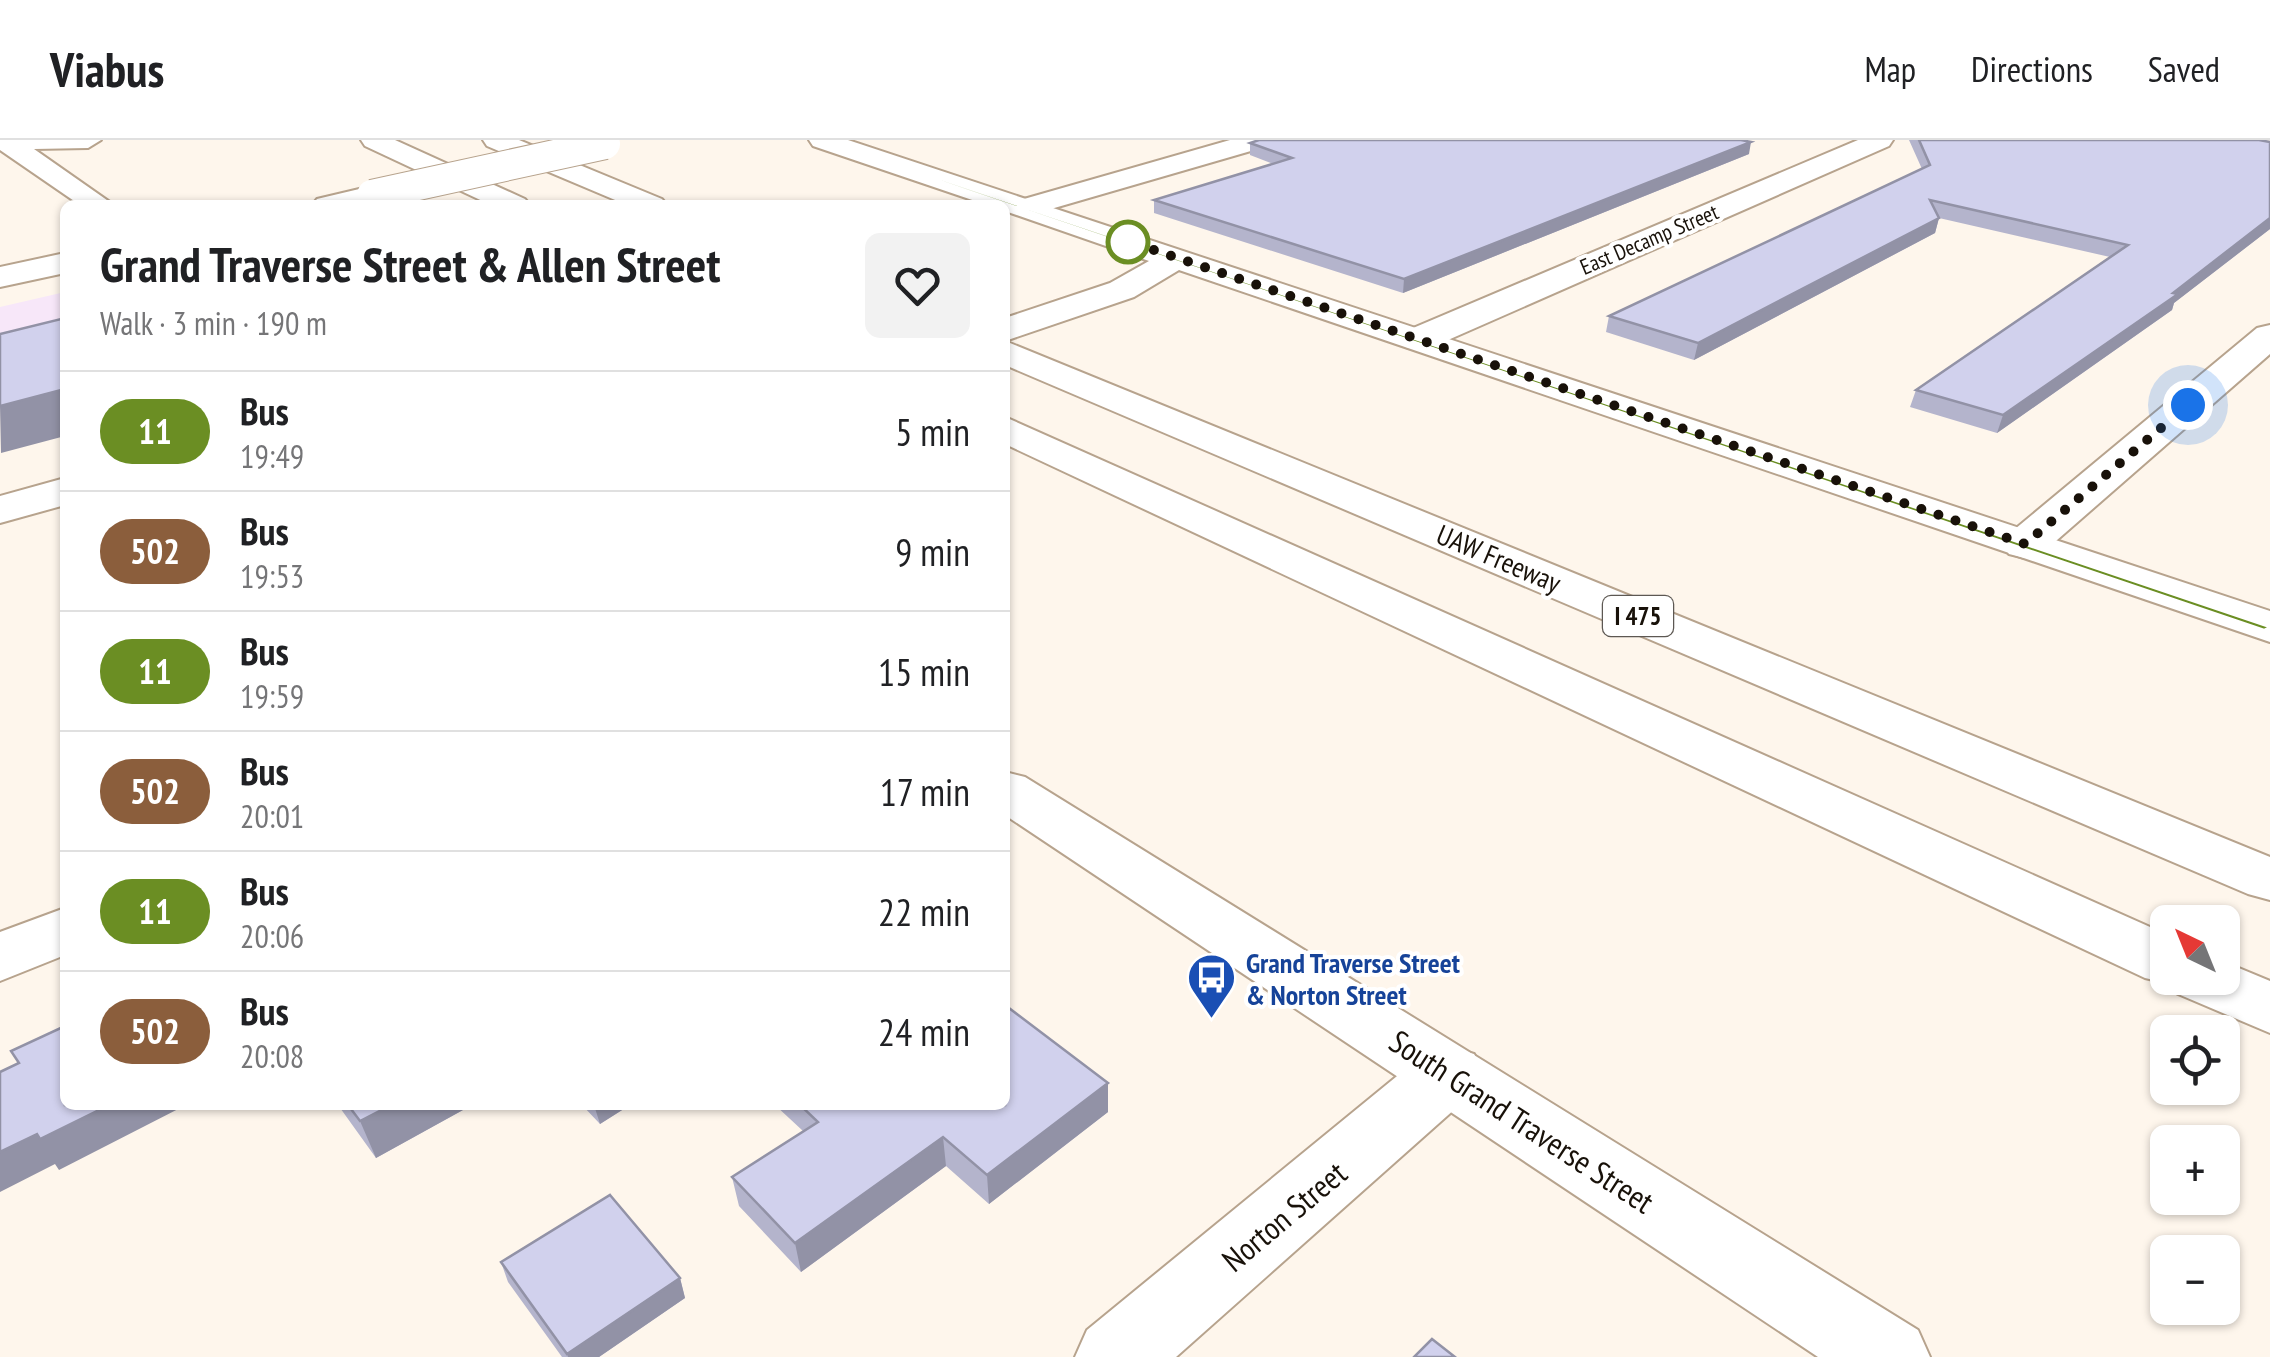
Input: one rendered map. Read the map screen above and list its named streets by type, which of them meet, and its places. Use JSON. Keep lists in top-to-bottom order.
{
  "streets": {
    "main road": [
      "East Decamp Street",
      "UAW Freeway",
      "I 475",
      "South Grand Traverse Street",
      "Norton Street"
    ]
  },
  "crossings": [
    ["South Grand Traverse Street", "Norton Street"]
  ],
  "places": {
    "bus stop": ["Grand Traverse Street & Norton Street"]
  },
  "lines": ["bus line 11"],
  "north": "top left",
  "page": {
    "header": "Viabus",
    "nav": ["Map", "Directions", "Saved"],
    "heading": ["Grand Traverse Street & Allen Street", "Walk · 3 min · 190 m"],
    "list": [
      {
        "mark": "11",
        "name": "Bus",
        "note": "19:49",
        "value": "5 min"
      },
      {
        "mark": "502",
        "name": "Bus",
        "note": "19:53",
        "value": "9 min"
      },
      {
        "mark": "11",
        "name": "Bus",
        "note": "19:59",
        "value": "15 min"
      },
      {
        "mark": "502",
        "name": "Bus",
        "note": "20:01",
        "value": "17 min"
      },
      {
        "mark": "11",
        "name": "Bus",
        "note": "20:06",
        "value": "22 min"
      },
      {
        "mark": "502",
        "name": "Bus",
        "note": "20:08",
        "value": "24 min"
      }
    ],
    "map_buttons": ["+", "−"]
  }
}
